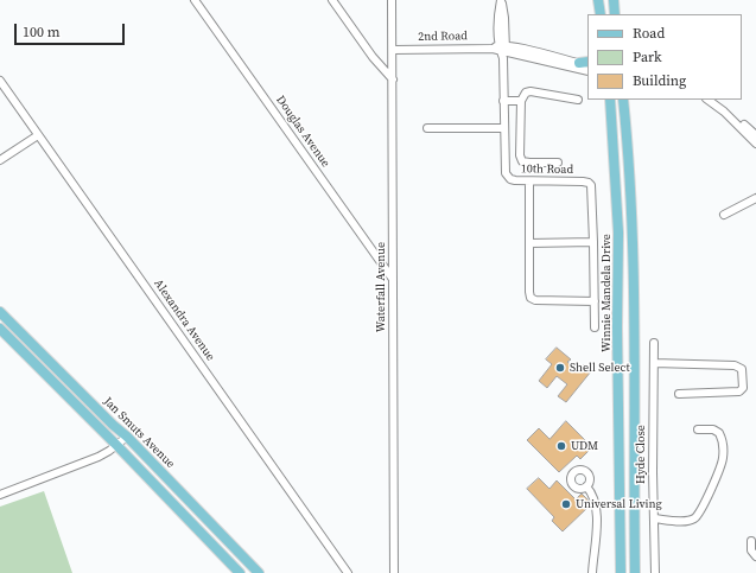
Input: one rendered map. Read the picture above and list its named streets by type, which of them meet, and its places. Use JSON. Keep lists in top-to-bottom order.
{
  "streets": {
    "main road": ["Winnie Mandela Drive", "Jan Smuts Avenue"],
    "street": [
      "2nd Road",
      "Douglas Avenue",
      "10th Road",
      "Waterfall Avenue",
      "Alexandra Avenue",
      "Hyde Close"
    ]
  },
  "crossings": [
    ["2nd Road", "10th Road"],
    ["2nd Road", "Waterfall Avenue"],
    ["Douglas Avenue", "Waterfall Avenue"]
  ],
  "places": ["Shell Select", "UDM", "Universal Living"],
  "legend": ["Road", "Park", "Building"],
  "scale_bar": "100 m"
}
